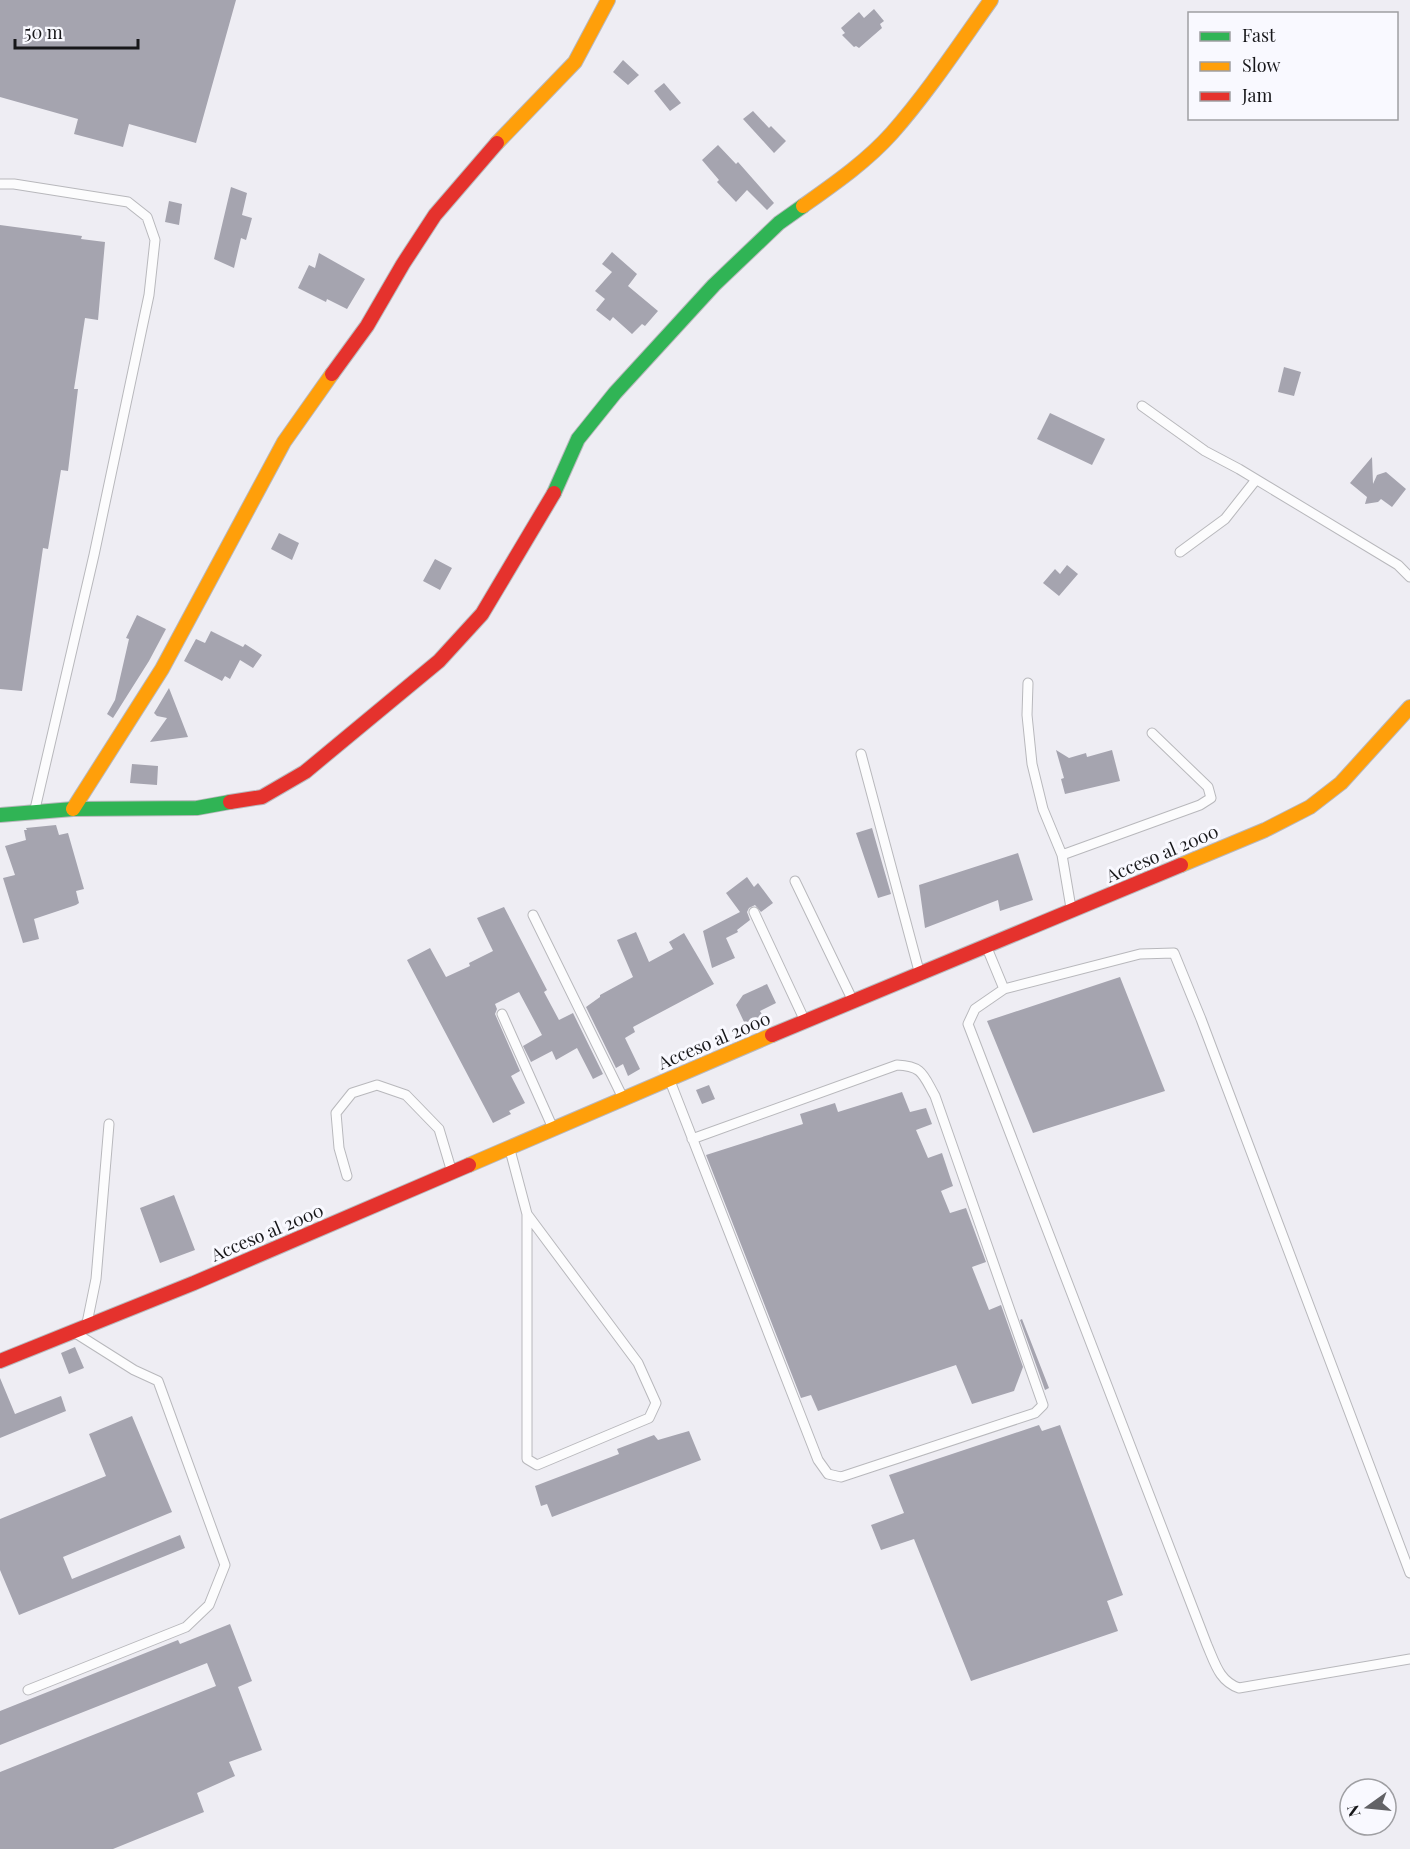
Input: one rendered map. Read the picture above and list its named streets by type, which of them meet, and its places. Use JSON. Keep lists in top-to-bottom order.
{
  "streets": {
    "street": ["Acceso al 2000"]
  },
  "legend": ["Fast", "Slow", "Jam"],
  "scale_bar": "50 m",
  "north": "left"
}
